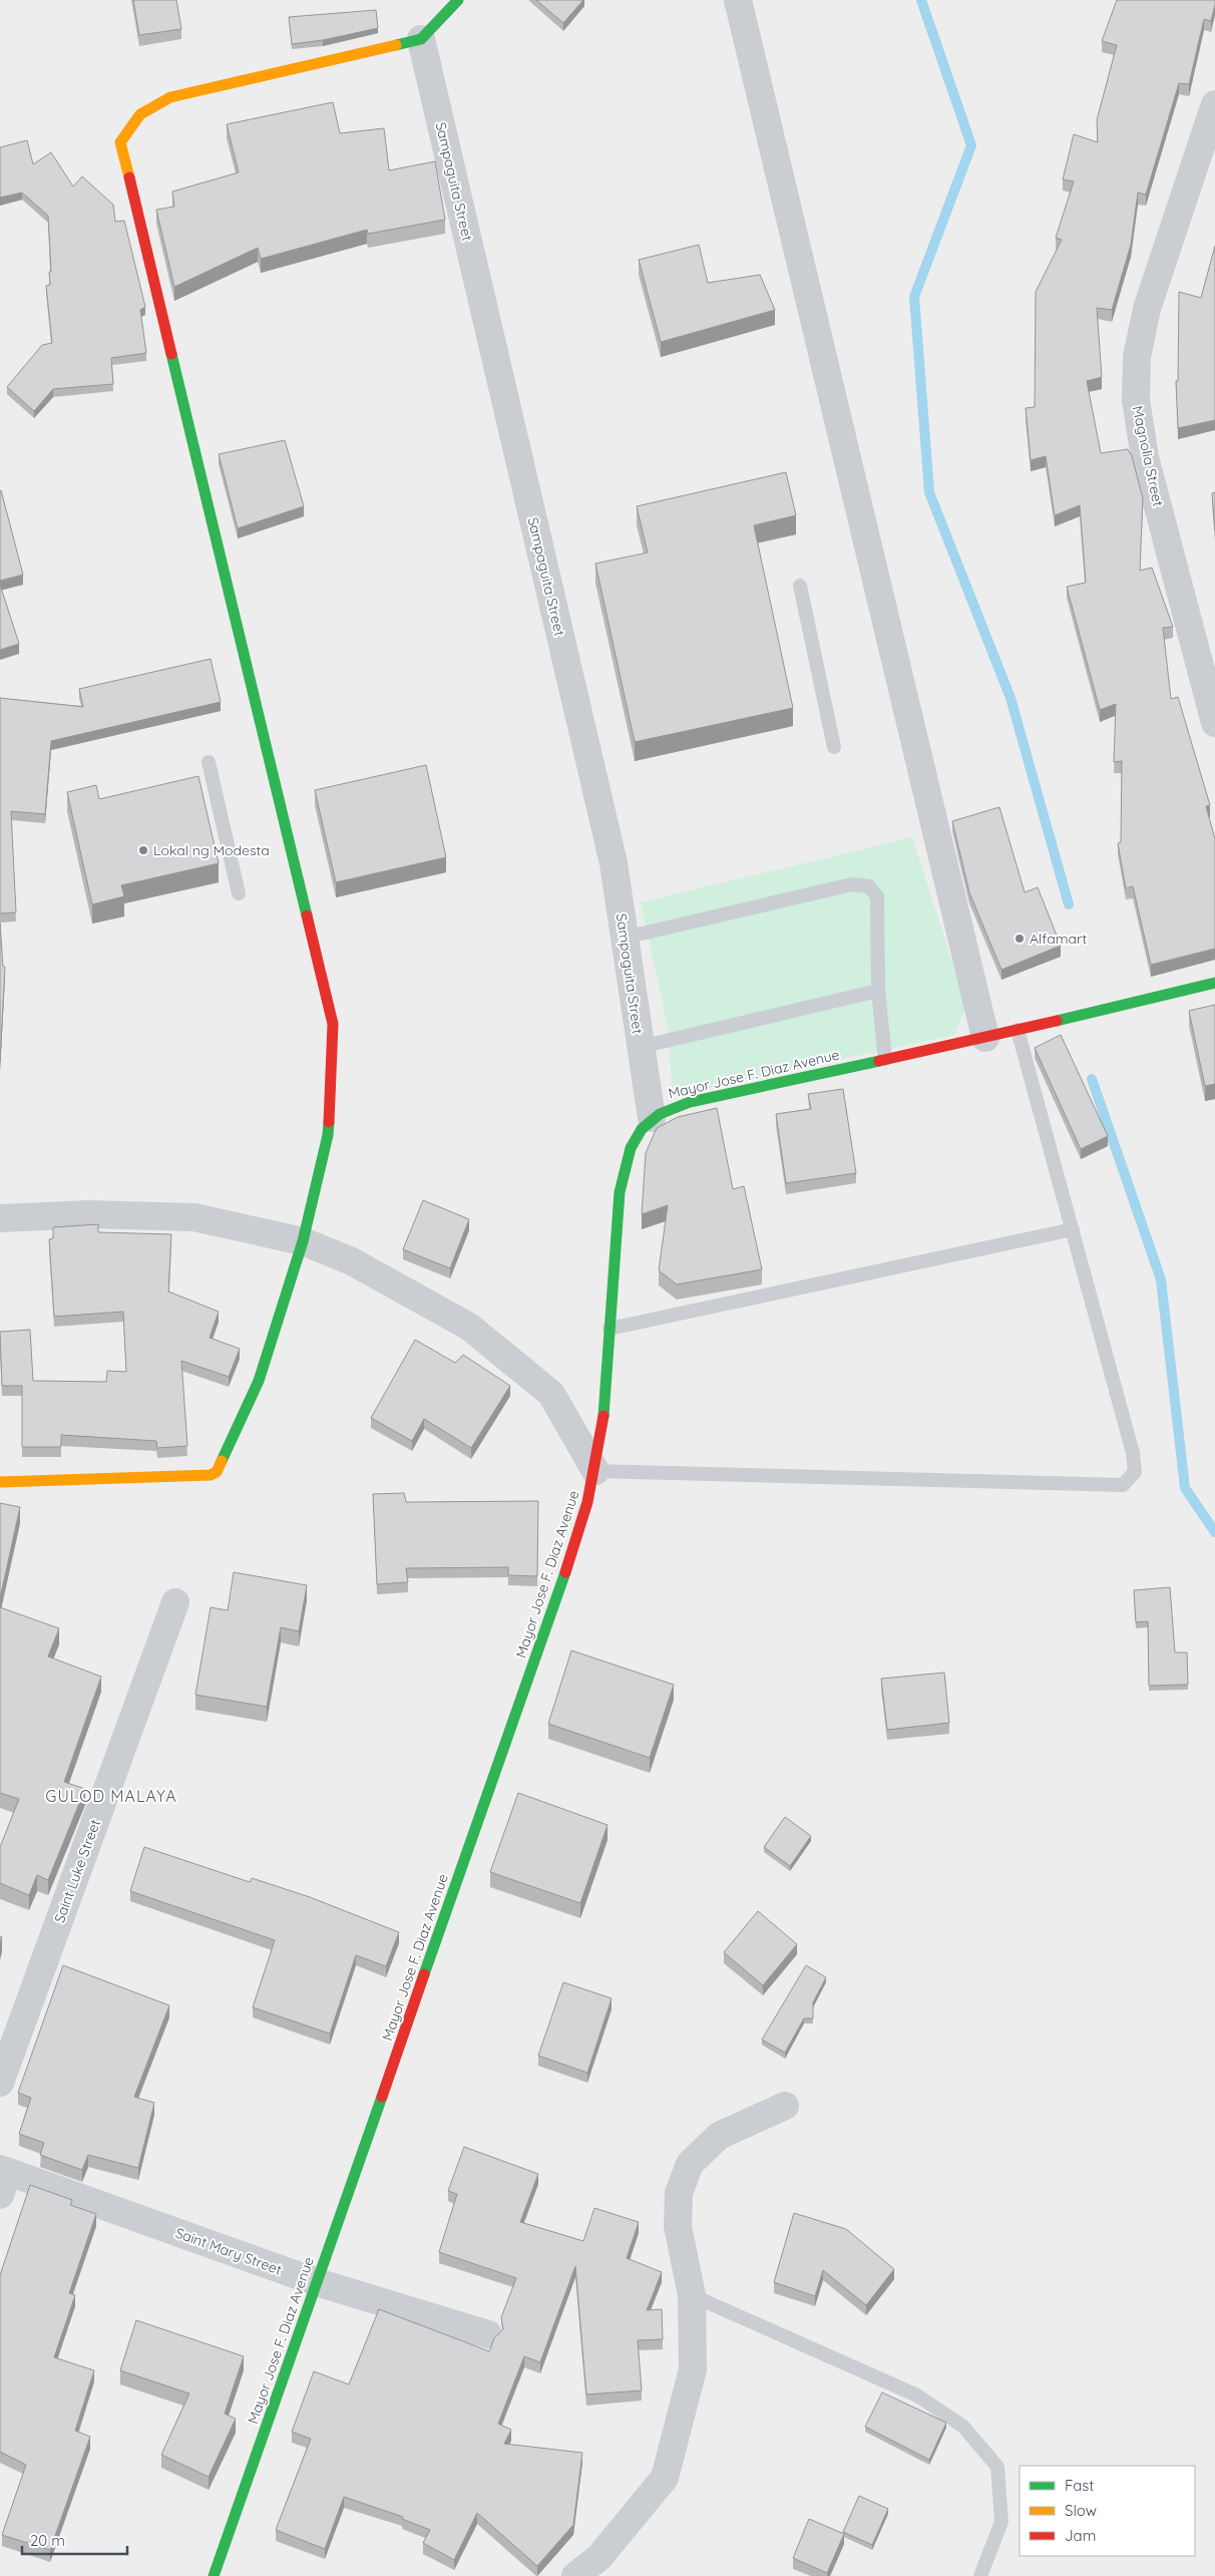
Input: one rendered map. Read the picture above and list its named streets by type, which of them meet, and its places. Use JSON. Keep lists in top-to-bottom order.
{
  "streets": {
    "main road": ["Mayor Jose F. Diaz Avenue"],
    "street": [
      "Sampaguita Street",
      "Magnolia Street",
      "Saint Luke Street",
      "Saint Mary Street"
    ]
  },
  "crossings": [
    ["Sampaguita Street", "Mayor Jose F. Diaz Avenue"],
    ["Mayor Jose F. Diaz Avenue", "Saint Mary Street"]
  ],
  "districts": ["GULOD MALAYA"],
  "places": ["Lokal ng Modesta", "Alfamart"],
  "legend": ["Fast", "Slow", "Jam"],
  "scale_bar": "20 m"
}
